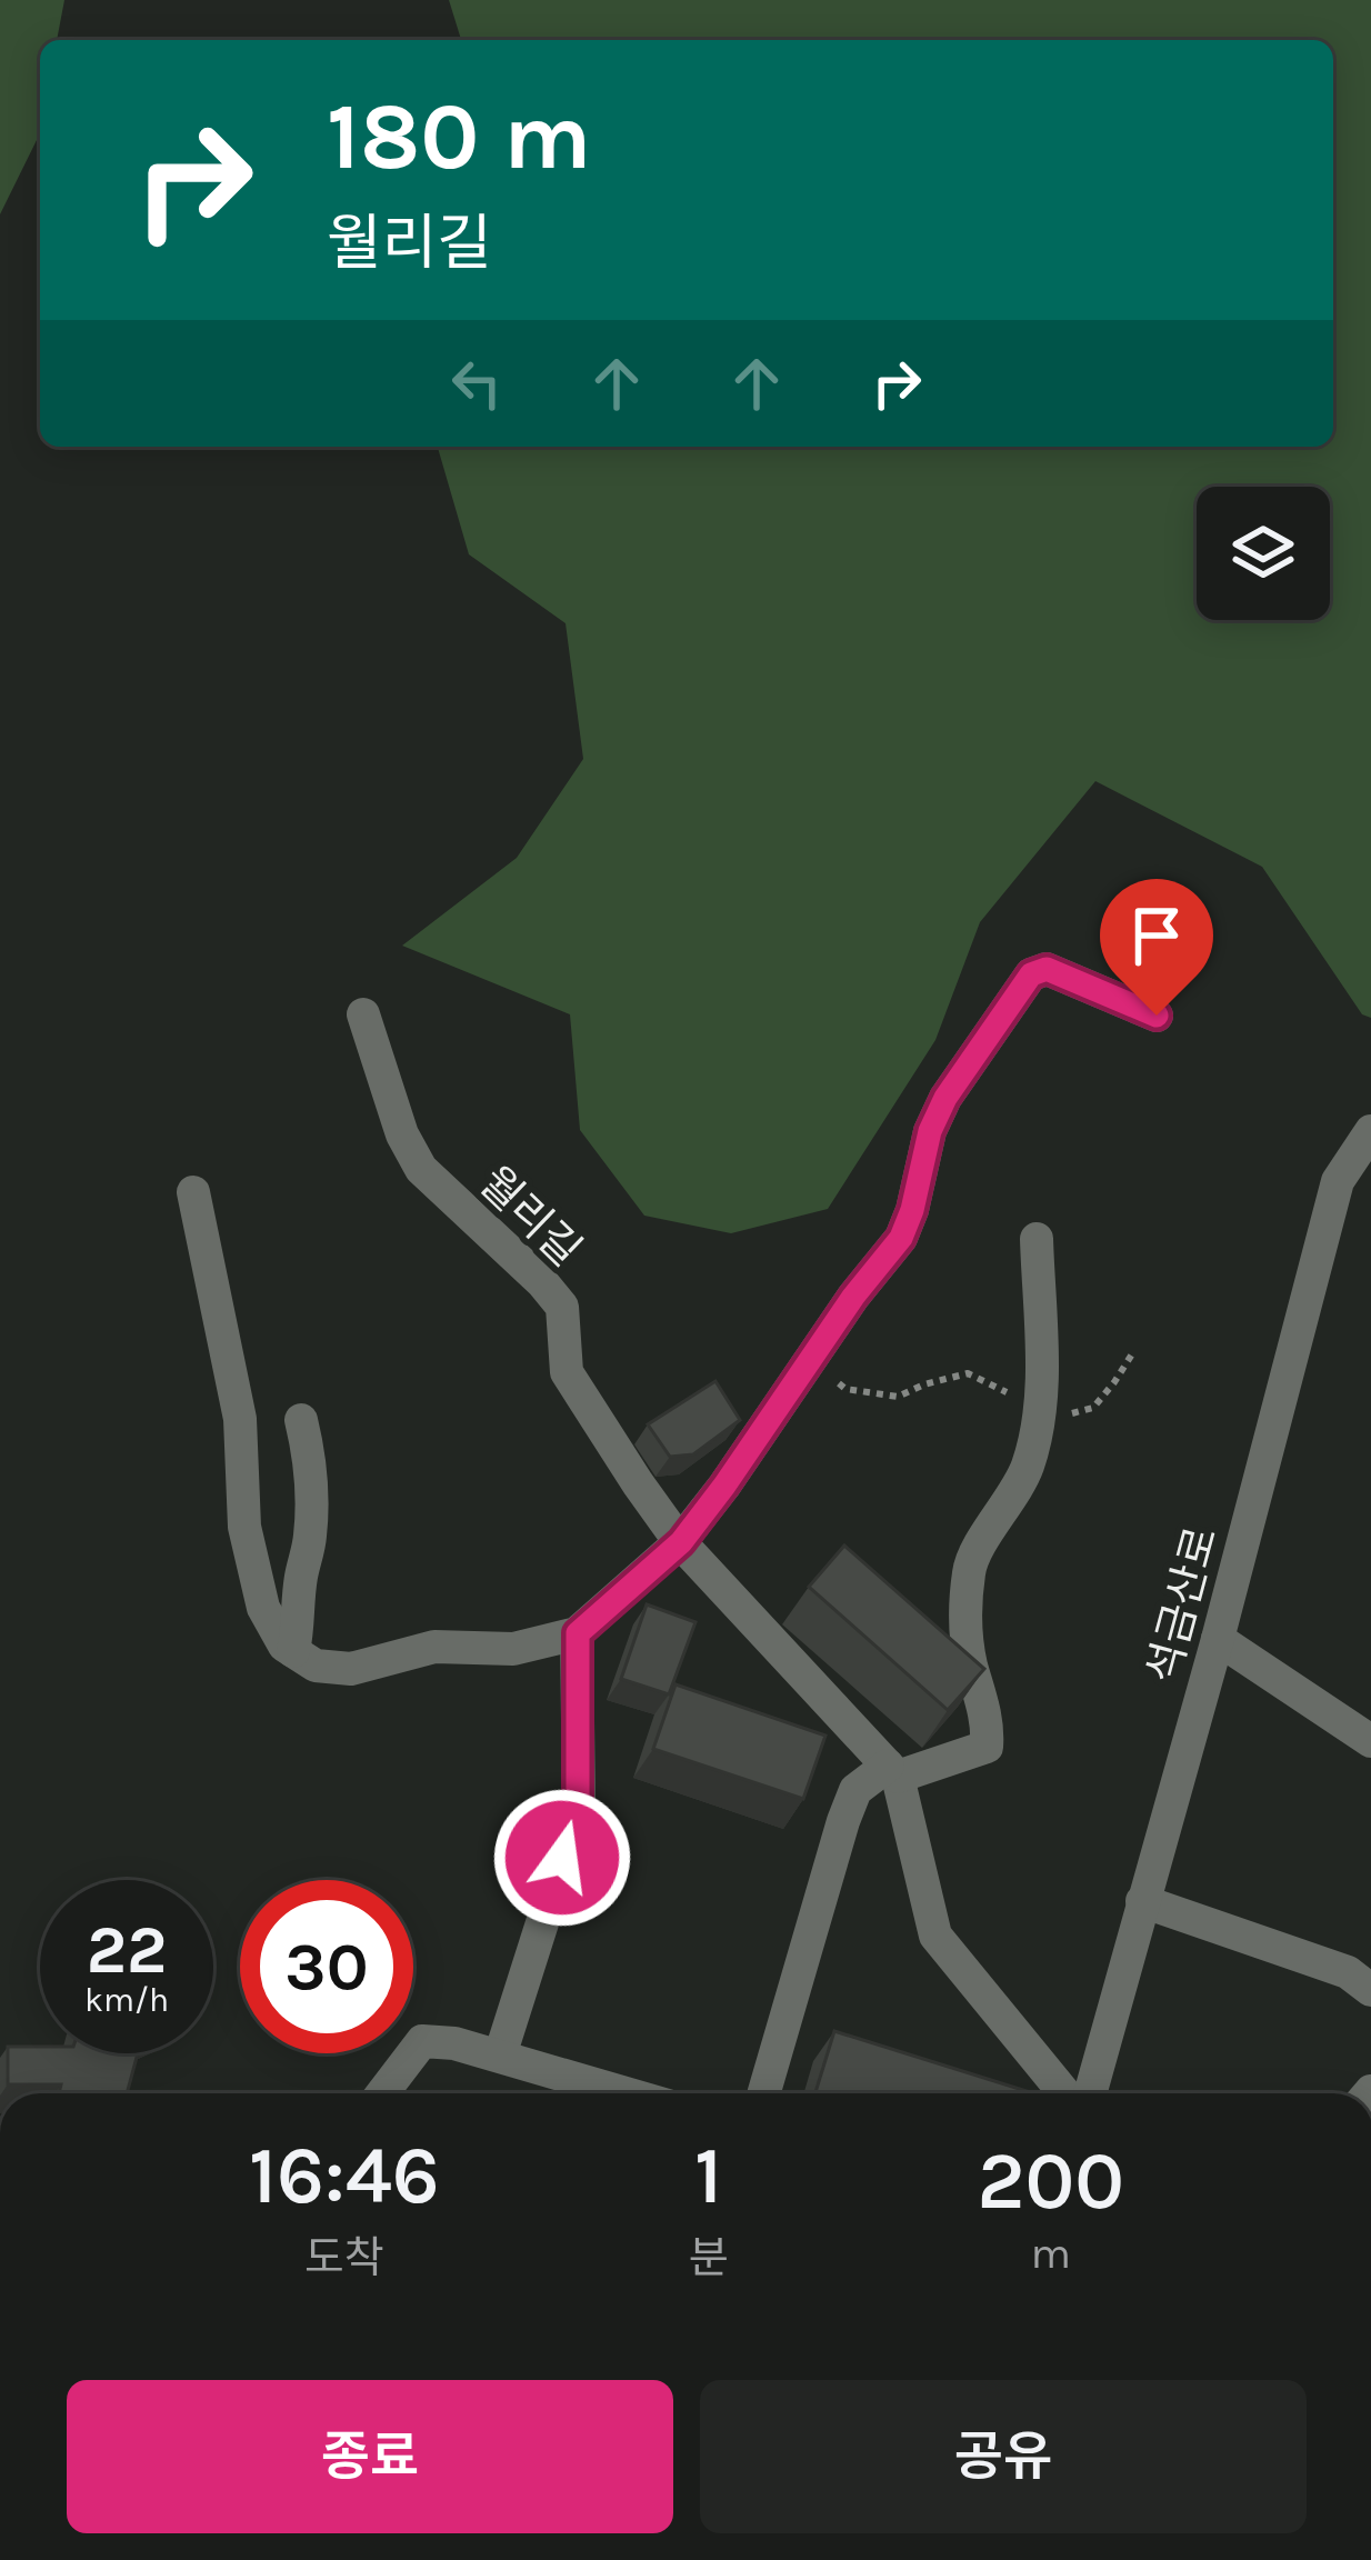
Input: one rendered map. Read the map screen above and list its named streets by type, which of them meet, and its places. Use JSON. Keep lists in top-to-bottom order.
{
  "streets": {
    "street": ["월리길", "석금산로"]
  },
  "page": {
    "turn": ["180 m", "월리길"],
    "speed": "22 km/h",
    "limit": "30",
    "eta": [
      "16:46",
      "도착",
      "1",
      "분",
      "200",
      "m"
    ],
    "buttons": ["종료", "공유"]
  }
}
